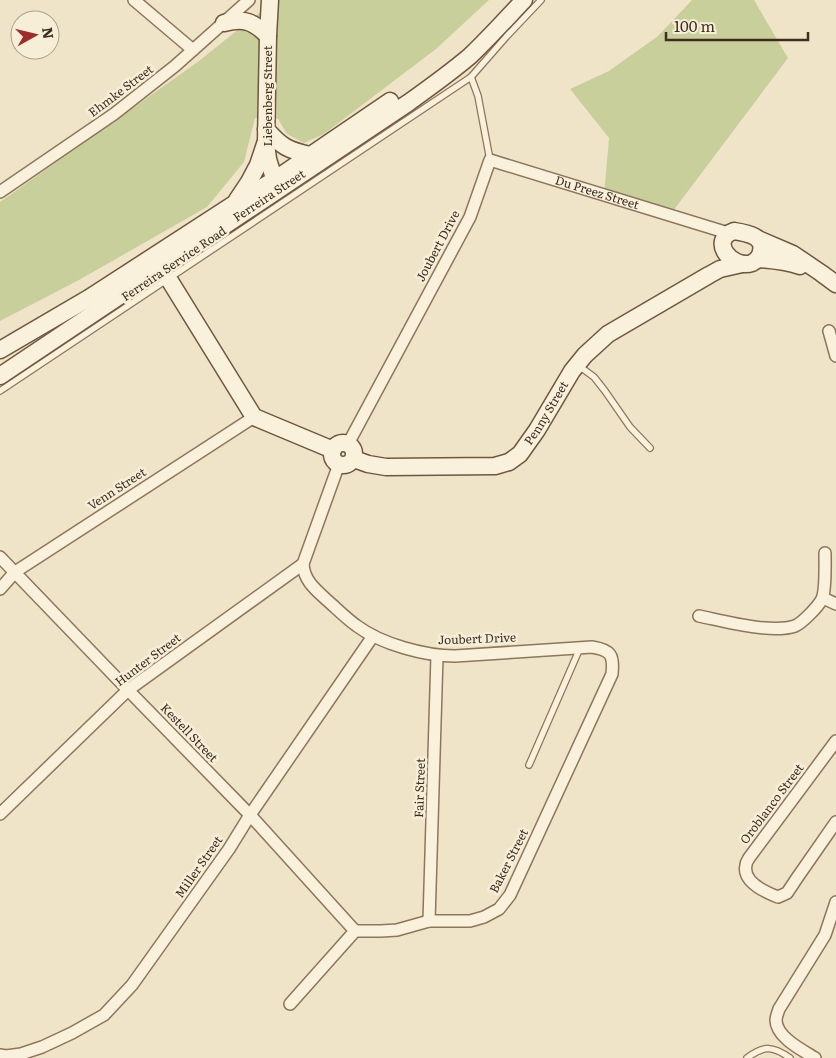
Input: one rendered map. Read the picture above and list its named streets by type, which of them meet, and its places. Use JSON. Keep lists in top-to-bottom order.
{
  "streets": {
    "main road": ["Liebenberg Street", "Ferreira Street", "Penny Street"],
    "street": [
      "Ehmke Street",
      "Du Preez Street",
      "Joubert Drive",
      "Venn Street",
      "Hunter Street",
      "Kestell Street",
      "Fair Street",
      "Oroblanco Street",
      "Baker Street",
      "Miller Street"
    ],
    "lane": ["Ferreira Service Road"]
  },
  "crossings": [
    ["Liebenberg Street", "Ferreira Street"],
    ["Du Preez Street", "Joubert Drive"],
    ["Du Preez Street", "Penny Street"],
    ["Ferreira Street", "Ferreira Service Road"],
    ["Joubert Drive", "Ferreira Service Road"],
    ["Joubert Drive", "Penny Street"],
    ["Joubert Drive", "Hunter Street"],
    ["Joubert Drive", "Fair Street"],
    ["Joubert Drive", "Baker Street"],
    ["Joubert Drive", "Miller Street"],
    ["Penny Street", "Venn Street"],
    ["Venn Street", "Kestell Street"],
    ["Hunter Street", "Kestell Street"],
    ["Kestell Street", "Baker Street"],
    ["Kestell Street", "Miller Street"],
    ["Fair Street", "Baker Street"]
  ],
  "scale_bar": "100 m",
  "north": "right"
}
